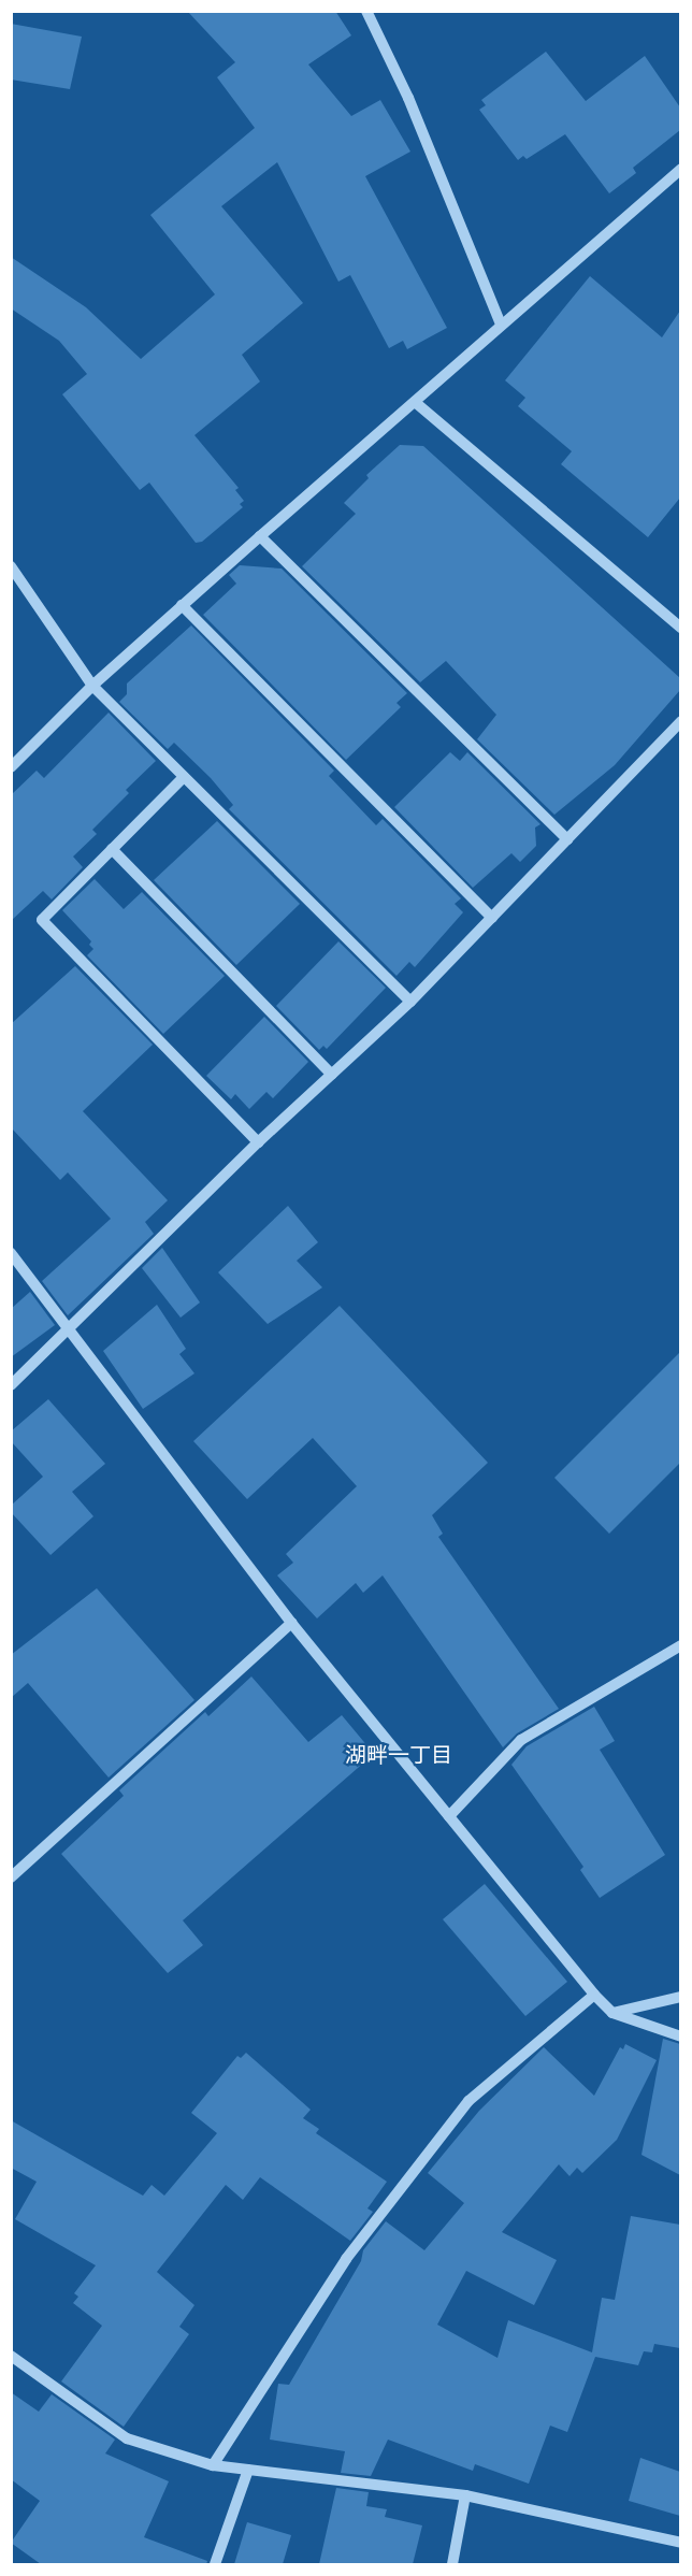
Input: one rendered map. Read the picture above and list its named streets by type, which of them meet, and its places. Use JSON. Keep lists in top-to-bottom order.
{
  "districts": ["湖畔一丁目"]
}
